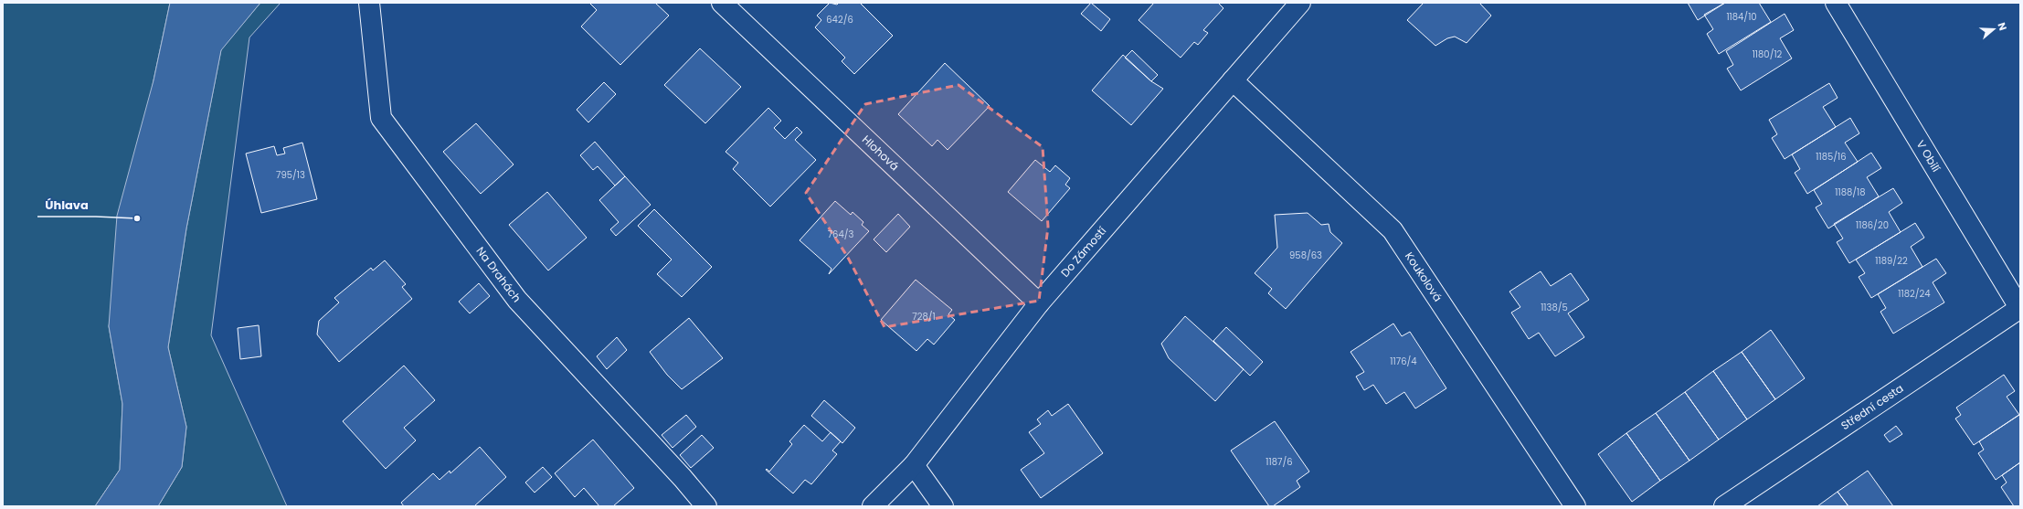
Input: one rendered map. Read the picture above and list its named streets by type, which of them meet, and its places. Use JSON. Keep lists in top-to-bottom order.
{
  "streets": {
    "street": [
      "Hlohová",
      "V Obilí",
      "Do Zámostí",
      "Na Drahách",
      "Koukolová",
      "Střední cesta"
    ]
  },
  "crossings": [
    ["Hlohová", "Do Zámostí"],
    ["V Obilí", "Střední cesta"],
    ["Do Zámostí", "Koukolová"]
  ],
  "places": ["Úhlava"],
  "house_numbers": [
    "1184/10",
    "642/6",
    "1180/12",
    "1185/16",
    "795/13",
    "1188/18",
    "1186/20",
    "764/3",
    "958/63",
    "1189/22",
    "1182/24",
    "1138/5",
    "728/1",
    "1176/4",
    "1187/6"
  ],
  "north": "right"
}
